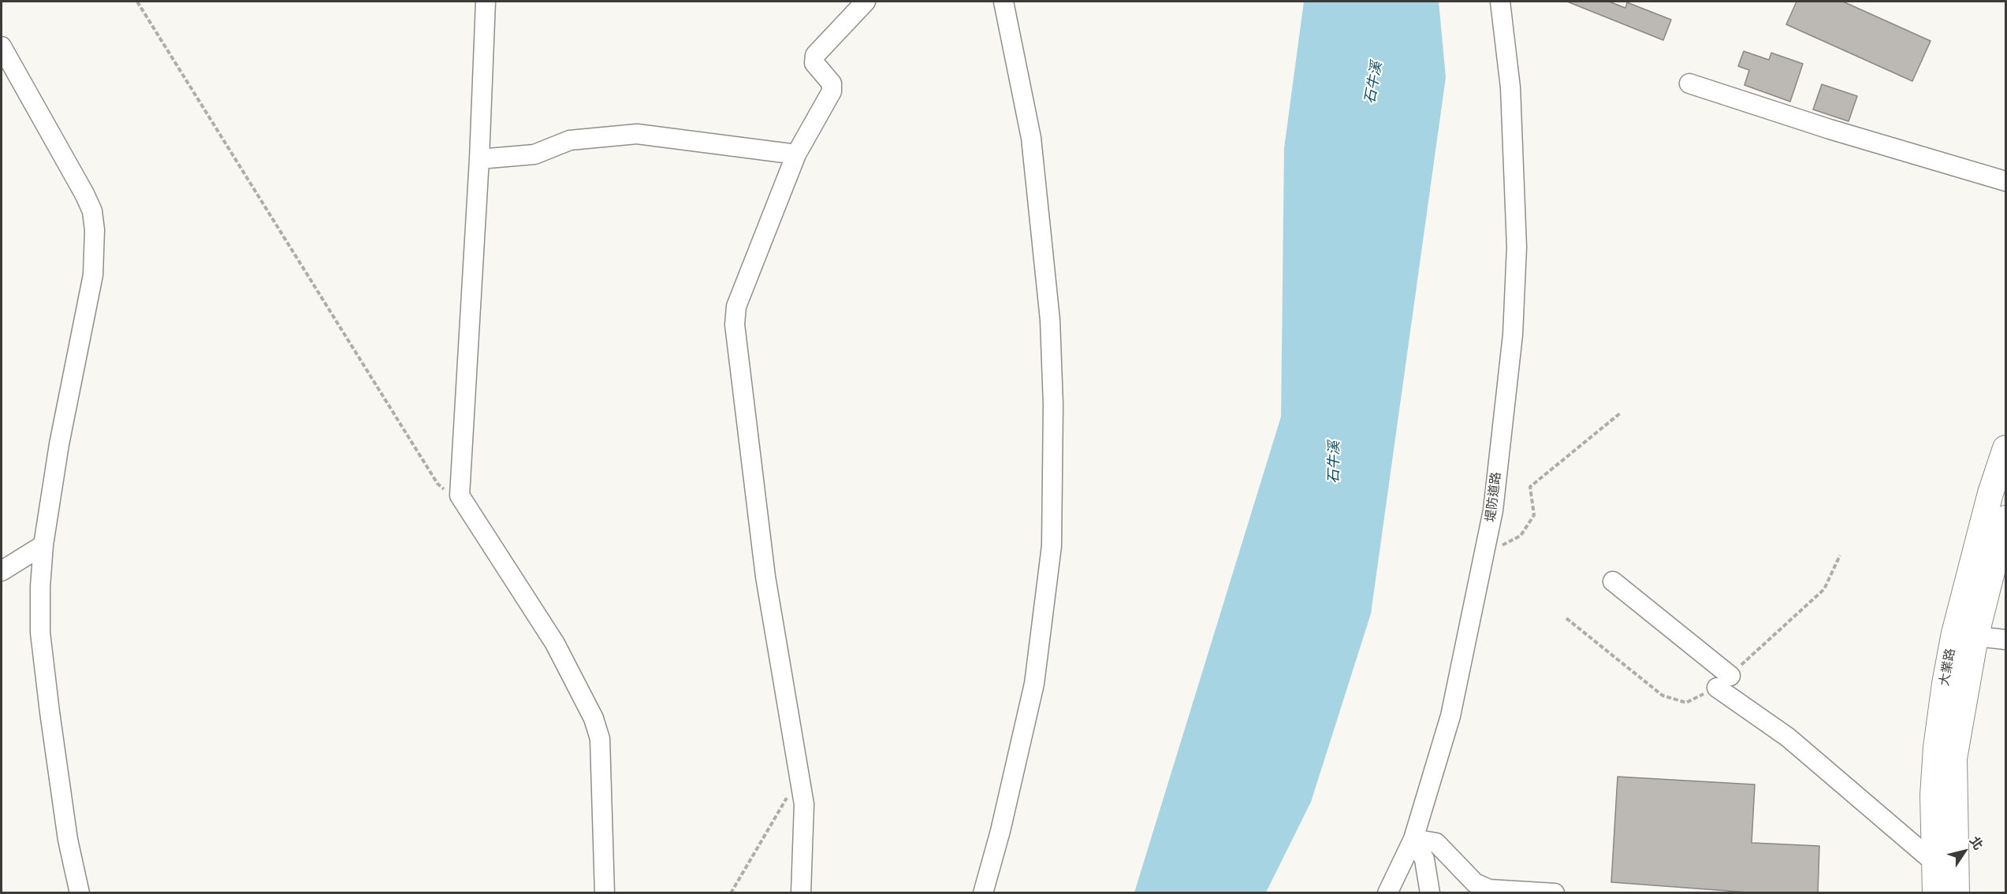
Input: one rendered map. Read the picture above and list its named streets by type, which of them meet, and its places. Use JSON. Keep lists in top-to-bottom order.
{
  "streets": {
    "main road": ["大業路"],
    "street": ["堤防道路"]
  },
  "water": ["石牛溪"],
  "north": "top right"
}
